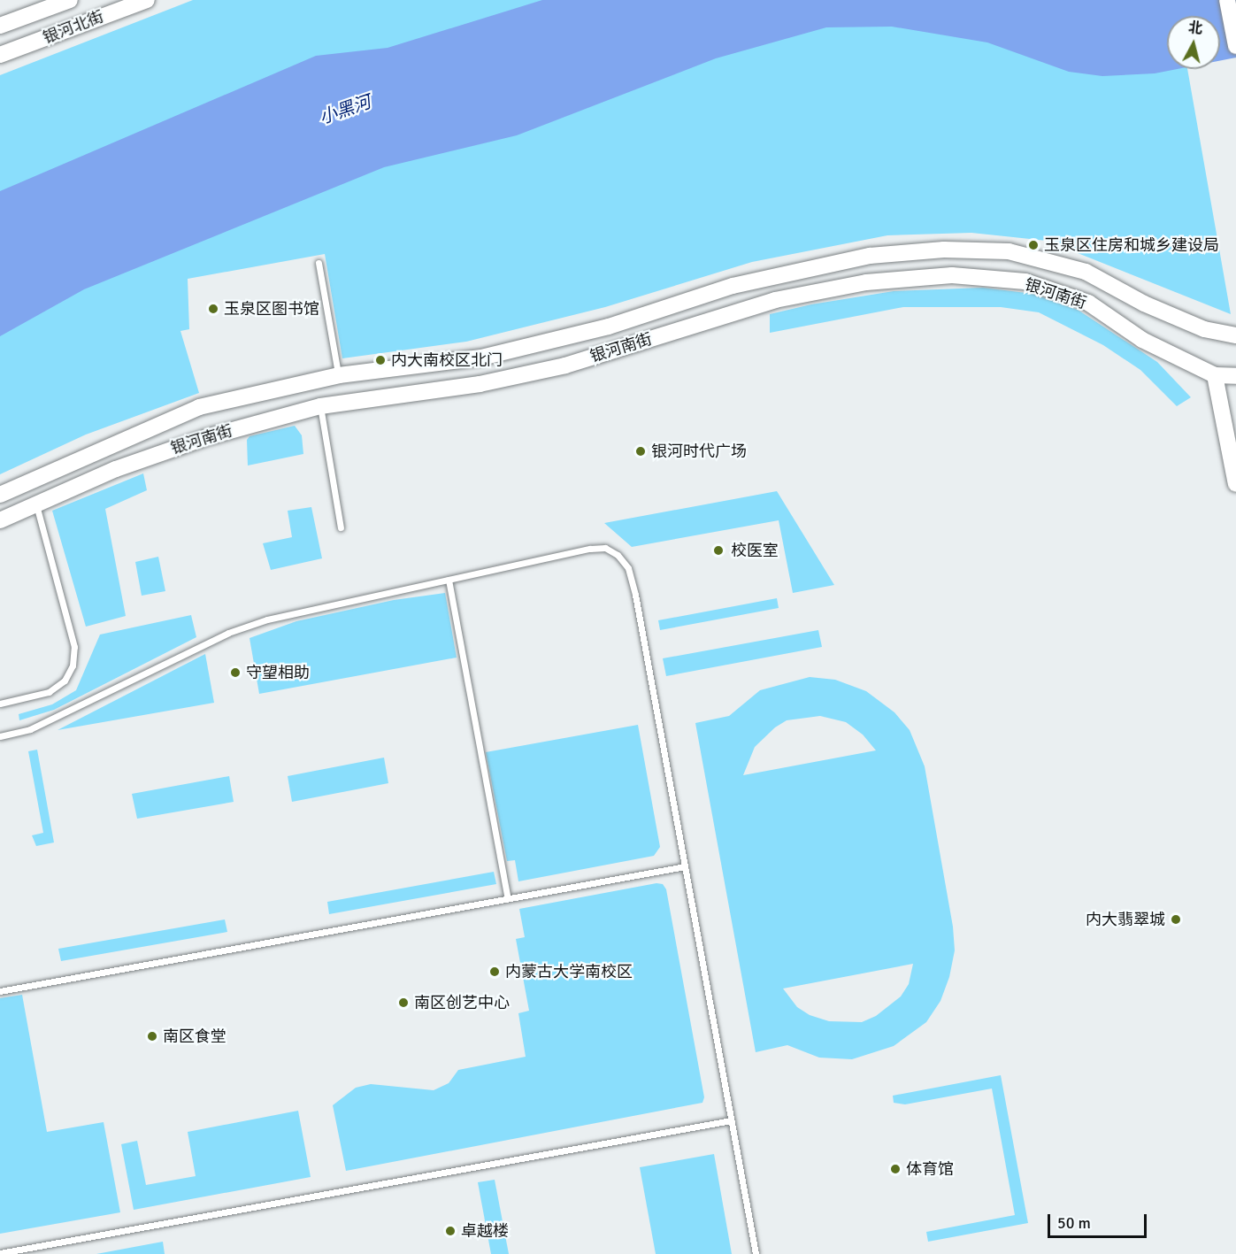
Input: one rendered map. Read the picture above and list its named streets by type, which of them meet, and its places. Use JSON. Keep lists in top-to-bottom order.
{
  "streets": {
    "main road": ["银河北街", "银河南街"]
  },
  "water": ["小黑河"],
  "places": [
    "玉泉区住房和城乡建设局",
    "玉泉区图书馆",
    "内大南校区北门",
    "银河时代广场",
    "校医室",
    "守望相助",
    "内大翡翠城",
    "内蒙古大学南校区",
    "南区创艺中心",
    "南区食堂",
    "体育馆",
    "卓越楼"
  ],
  "scale_bar": "50 m",
  "north": "top"
}
